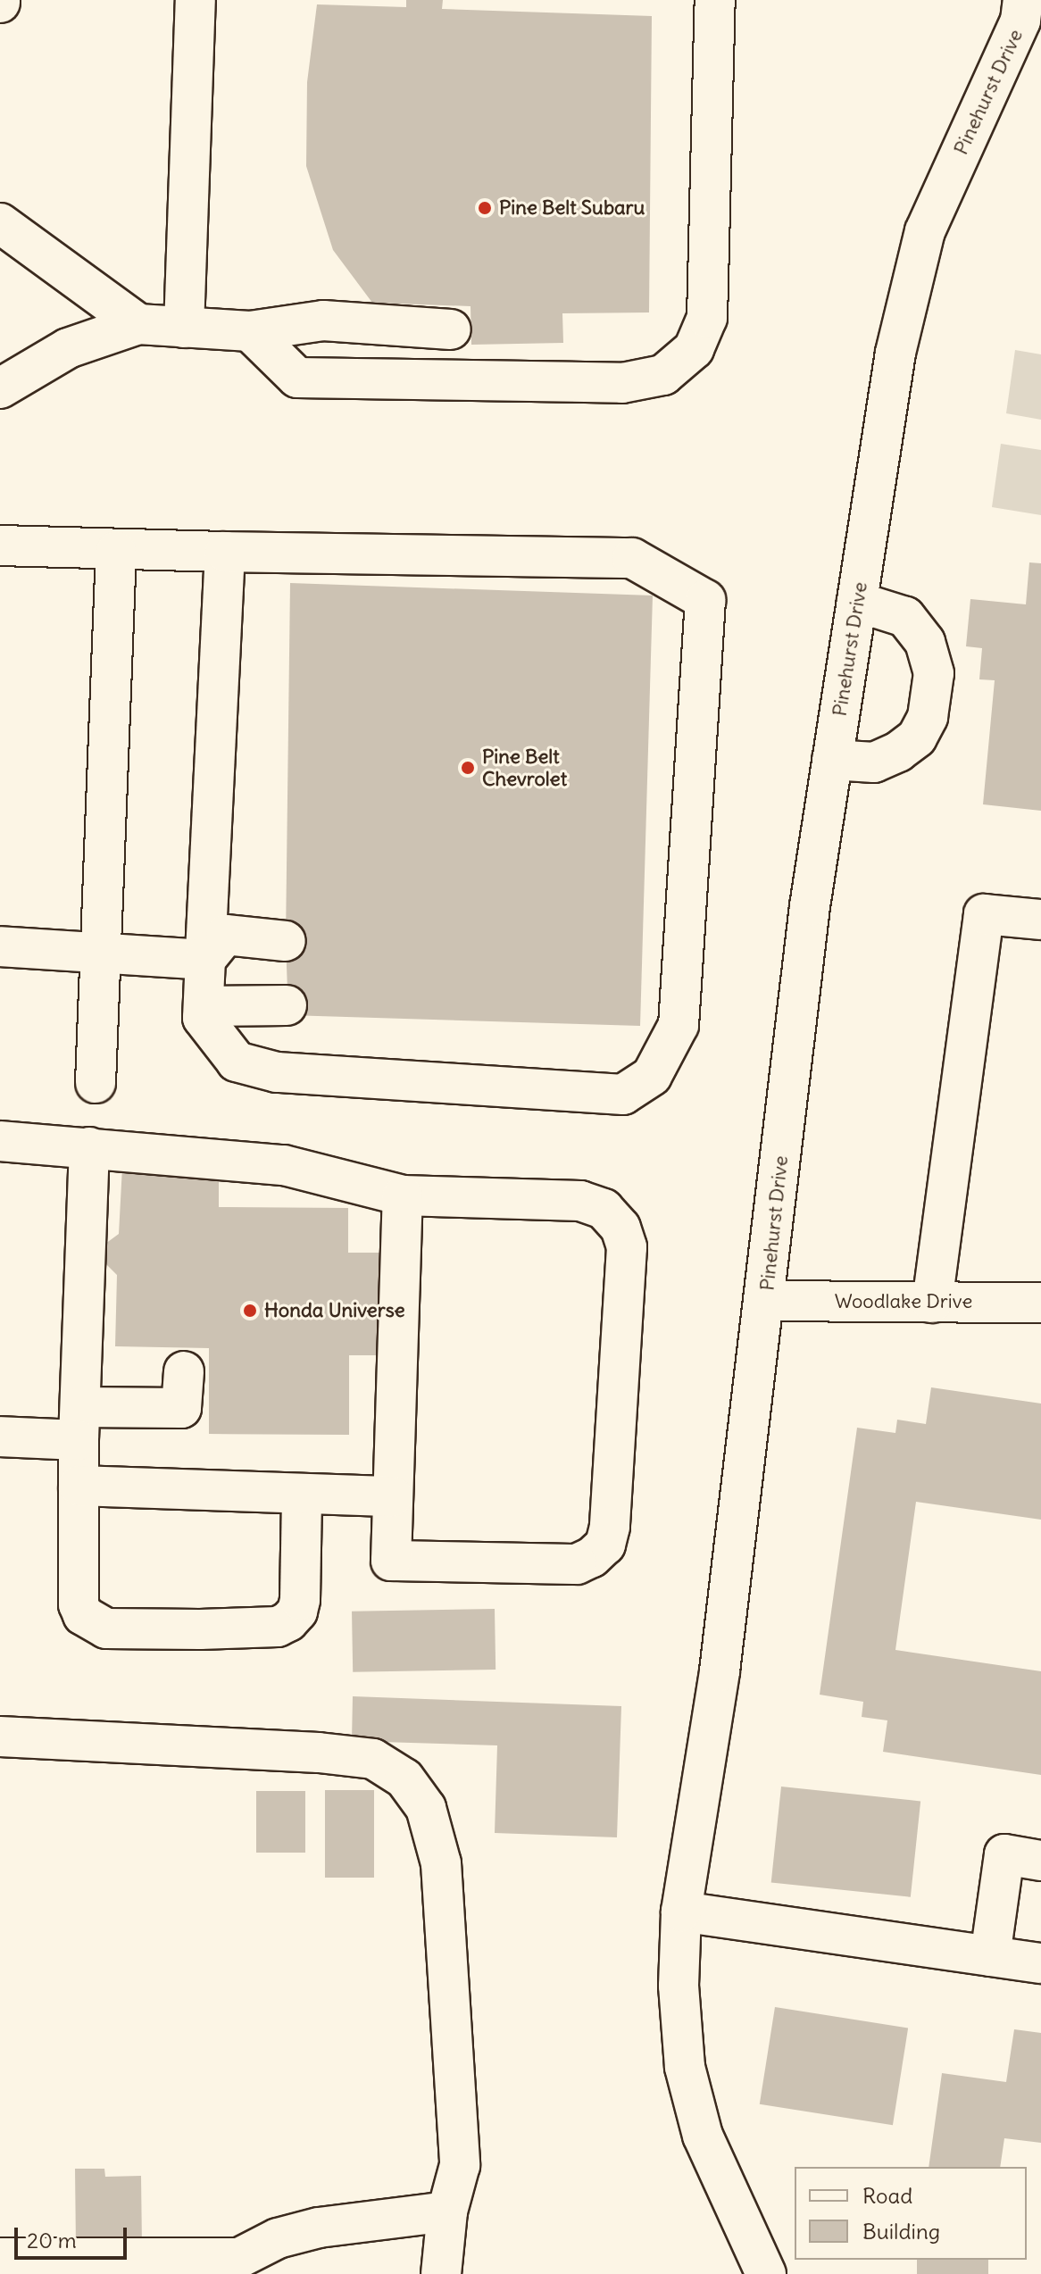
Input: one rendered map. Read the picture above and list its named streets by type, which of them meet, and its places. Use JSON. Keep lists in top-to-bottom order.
{
  "streets": {
    "street": ["Pinehurst Drive", "Woodlake Drive"]
  },
  "crossings": [
    ["Pinehurst Drive", "Woodlake Drive"]
  ],
  "places": ["Pine Belt Subaru", "Pine Belt Chevrolet", "Honda Universe"],
  "legend": ["Road", "Building"],
  "scale_bar": "20 m"
}
